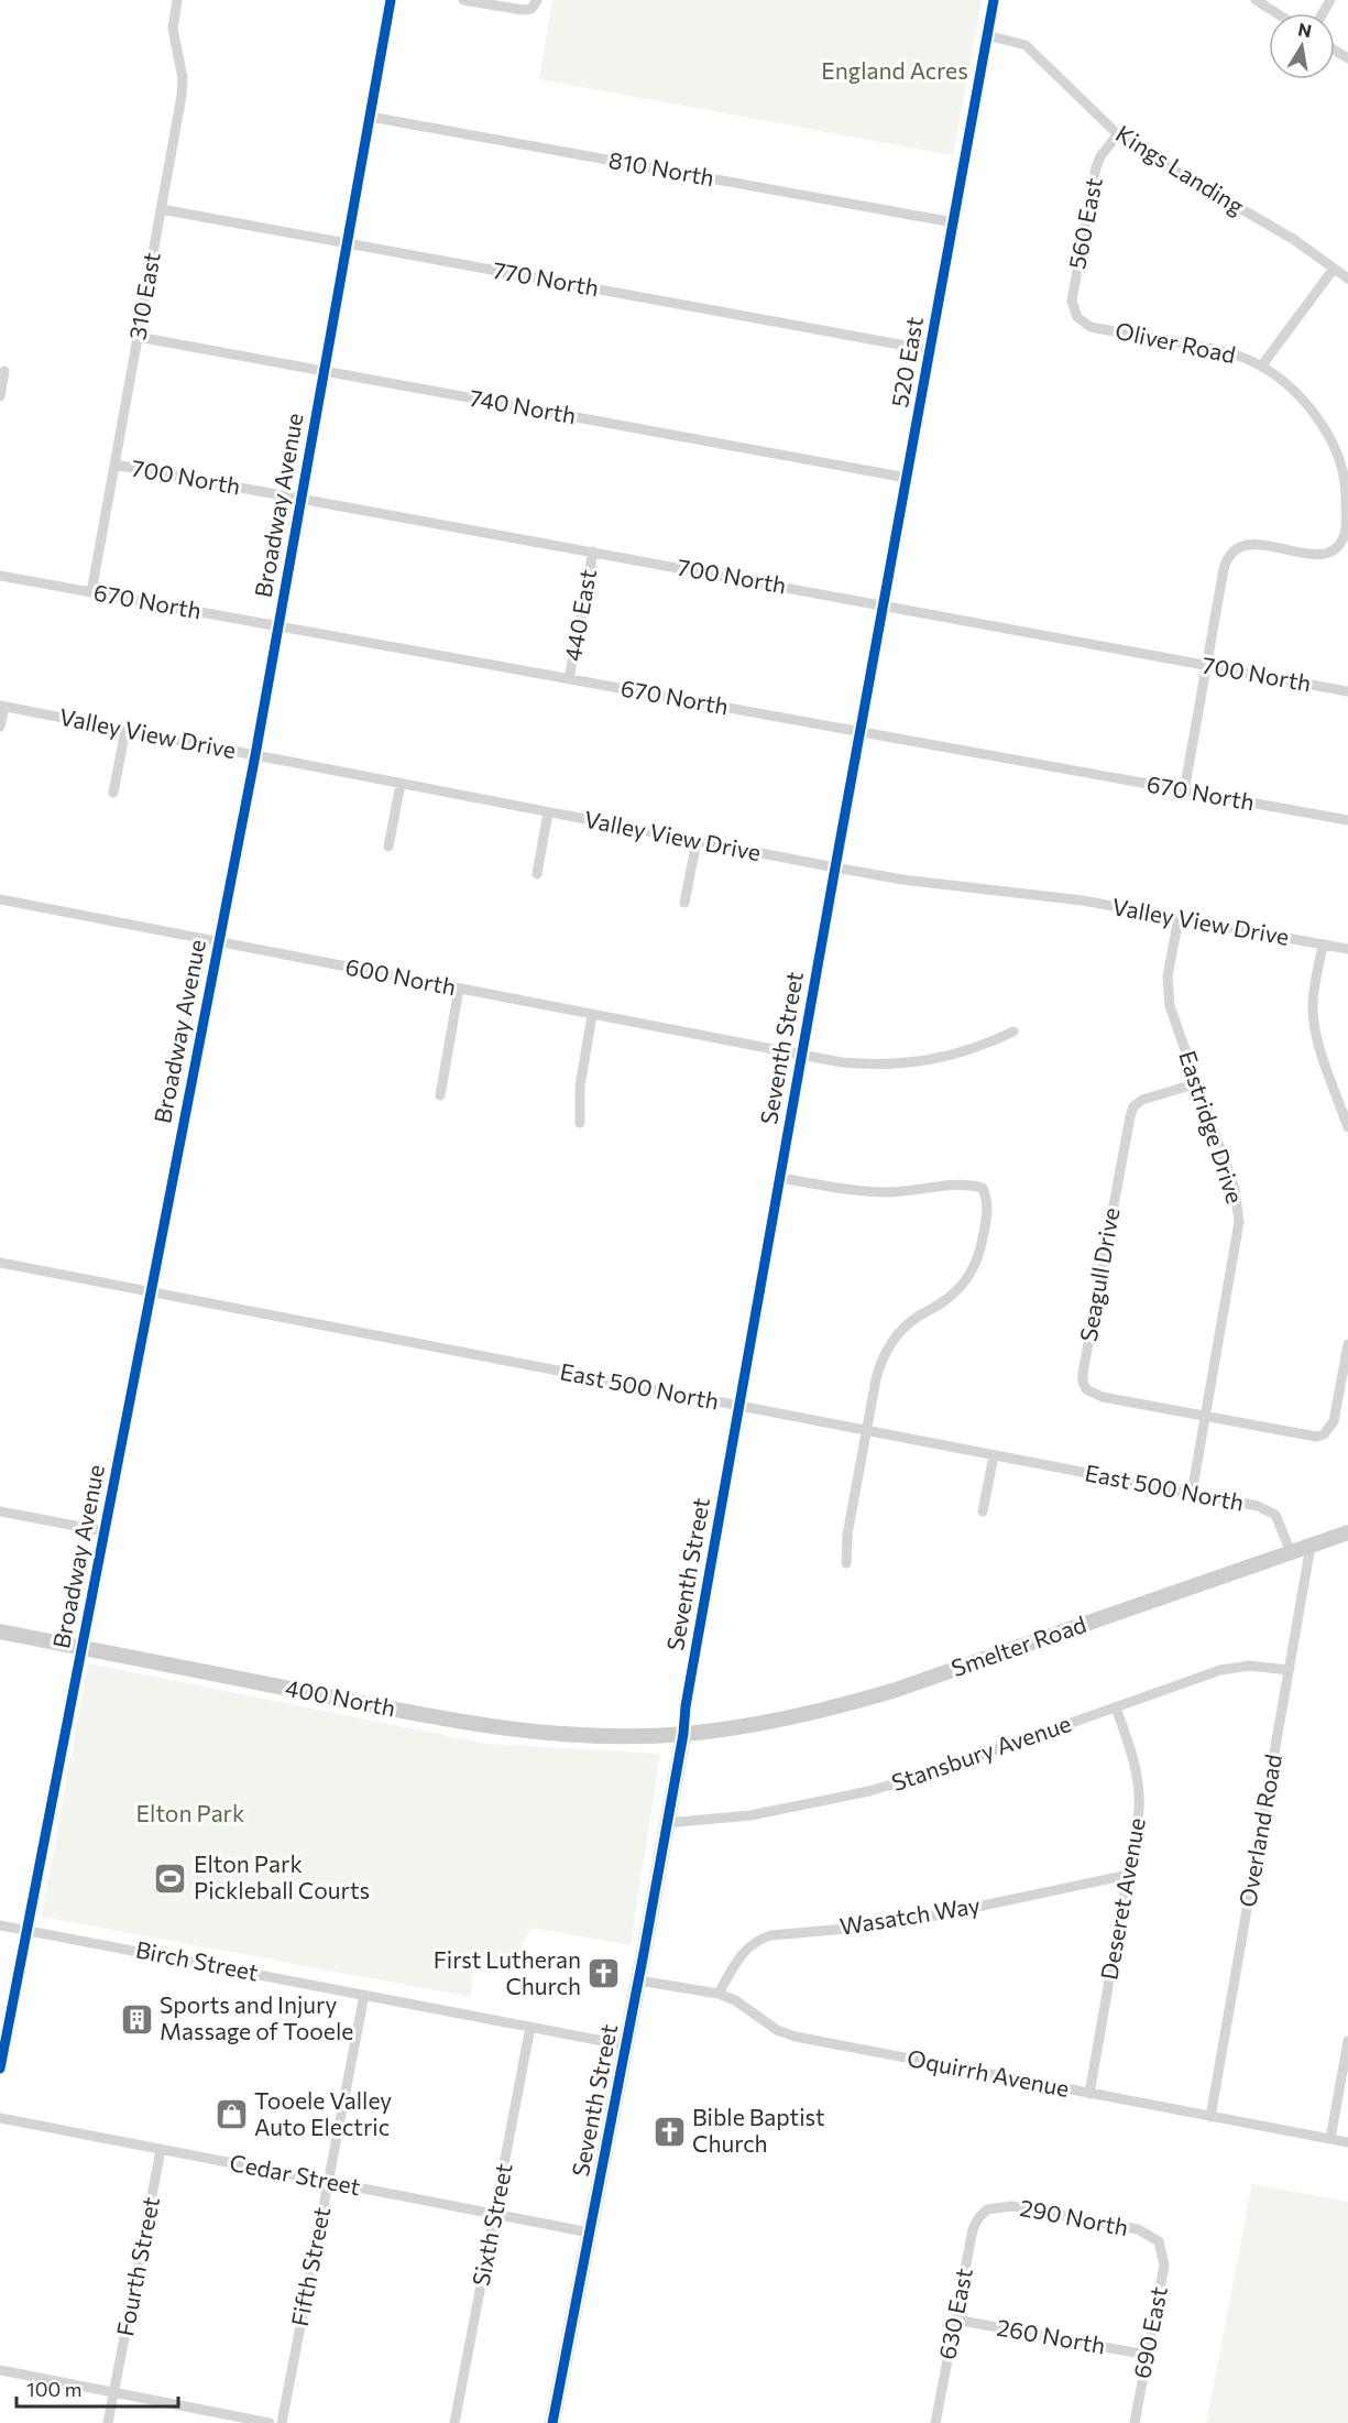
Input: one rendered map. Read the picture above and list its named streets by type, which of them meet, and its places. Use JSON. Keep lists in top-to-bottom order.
{
  "streets": {
    "street": [
      "810 North",
      "Kings Landing",
      "560 East",
      "770 North",
      "310 East",
      "Oliver Road",
      "520 East",
      "740 North",
      "700 North",
      "Broadway Avenue",
      "670 North",
      "440 East",
      "Valley View Drive",
      "600 North",
      "Seventh Street",
      "Eastridge Drive",
      "Seagull Drive",
      "East 500 North",
      "Smelter Road",
      "400 North",
      "Stansbury Avenue",
      "Overland Road",
      "Deseret Avenue",
      "Wasatch Way",
      "Birch Street",
      "Oquirrh Avenue",
      "Cedar Street",
      "290 North",
      "Sixth Street",
      "Fourth Street",
      "Fifth Street",
      "630 East",
      "690 East",
      "260 North"
    ]
  },
  "crossings": [
    ["810 North", "520 East"],
    ["810 North", "Broadway Avenue"],
    ["Kings Landing", "560 East"],
    ["Kings Landing", "520 East"],
    ["560 East", "Oliver Road"],
    ["770 North", "310 East"],
    ["770 North", "520 East"],
    ["770 North", "Broadway Avenue"],
    ["310 East", "740 North"],
    ["310 East", "700 North"],
    ["310 East", "670 North"],
    ["Oliver Road", "700 North"],
    ["520 East", "740 North"],
    ["520 East", "700 North"],
    ["520 East", "670 North"],
    ["520 East", "Seventh Street"],
    ["740 North", "Broadway Avenue"],
    ["700 North", "Broadway Avenue"],
    ["700 North", "440 East"],
    ["Broadway Avenue", "670 North"],
    ["Broadway Avenue", "Valley View Drive"],
    ["Broadway Avenue", "600 North"],
    ["Broadway Avenue", "East 500 North"],
    ["Broadway Avenue", "400 North"],
    ["Broadway Avenue", "Birch Street"],
    ["670 North", "440 East"],
    ["670 North", "Seventh Street"],
    ["Valley View Drive", "Seventh Street"],
    ["Valley View Drive", "Eastridge Drive"],
    ["600 North", "Seventh Street"],
    ["Seventh Street", "East 500 North"],
    ["Seventh Street", "Smelter Road"],
    ["Seventh Street", "400 North"],
    ["Seventh Street", "Stansbury Avenue"],
    ["Seventh Street", "Birch Street"],
    ["Seventh Street", "Oquirrh Avenue"],
    ["Seventh Street", "Cedar Street"],
    ["Eastridge Drive", "Seagull Drive"],
    ["Eastridge Drive", "East 500 North"],
    ["East 500 North", "Smelter Road"],
    ["Smelter Road", "400 North"],
    ["Smelter Road", "Overland Road"],
    ["Stansbury Avenue", "Overland Road"],
    ["Stansbury Avenue", "Deseret Avenue"],
    ["Overland Road", "Oquirrh Avenue"],
    ["Deseret Avenue", "Wasatch Way"],
    ["Deseret Avenue", "Oquirrh Avenue"],
    ["Wasatch Way", "Oquirrh Avenue"],
    ["Birch Street", "Sixth Street"],
    ["Birch Street", "Fifth Street"],
    ["Cedar Street", "Sixth Street"],
    ["Cedar Street", "Fourth Street"],
    ["Cedar Street", "Fifth Street"],
    ["290 North", "630 East"],
    ["290 North", "690 East"],
    ["630 East", "260 North"],
    ["690 East", "260 North"]
  ],
  "parks": ["England Acres", "Elton Park"],
  "places": {
    "sports": ["Elton Park Pickleball Courts"],
    "church": ["First Lutheran Church", "Bible Baptist Church"],
    "building": ["Sports and Injury Massage of Tooele"],
    "shop": ["Tooele Valley Auto Electric"]
  },
  "scale_bar": "100 m",
  "north": "top"
}
